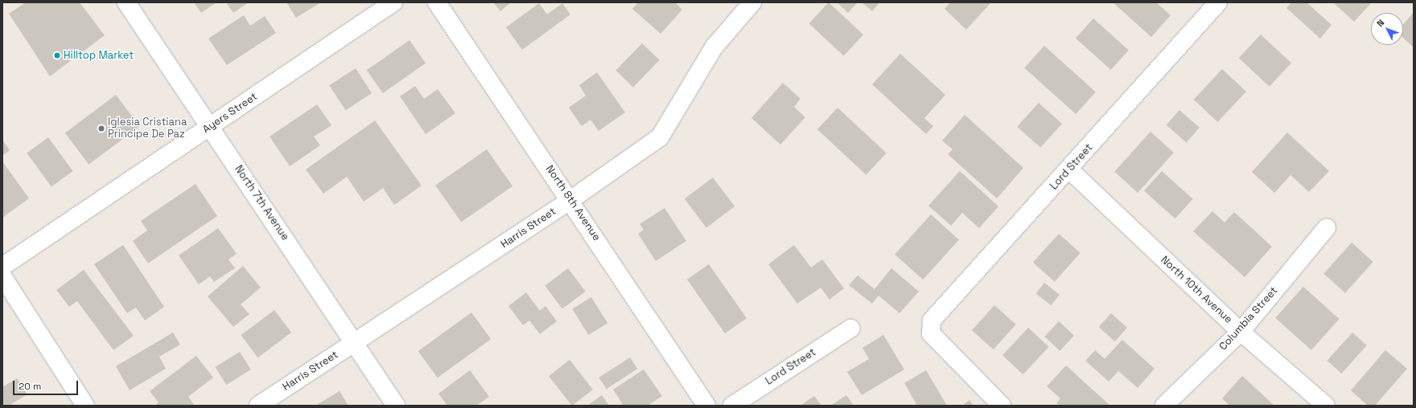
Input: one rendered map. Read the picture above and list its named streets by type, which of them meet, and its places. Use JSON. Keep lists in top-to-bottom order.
{
  "streets": {
    "street": [
      "Ayers Street",
      "Lord Street",
      "North 7th Avenue",
      "North 8th Avenue",
      "Harris Street",
      "North 10th Avenue",
      "Columbia Street"
    ]
  },
  "crossings": [
    ["Ayers Street", "North 7th Avenue"],
    ["Lord Street", "North 10th Avenue"],
    ["North 7th Avenue", "Harris Street"],
    ["North 8th Avenue", "Harris Street"],
    ["North 10th Avenue", "Columbia Street"]
  ],
  "places": ["Hilltop Market", "Iglesia Cristiana Principe De Paz"],
  "scale_bar": "20 m",
  "north": "top left"
}
